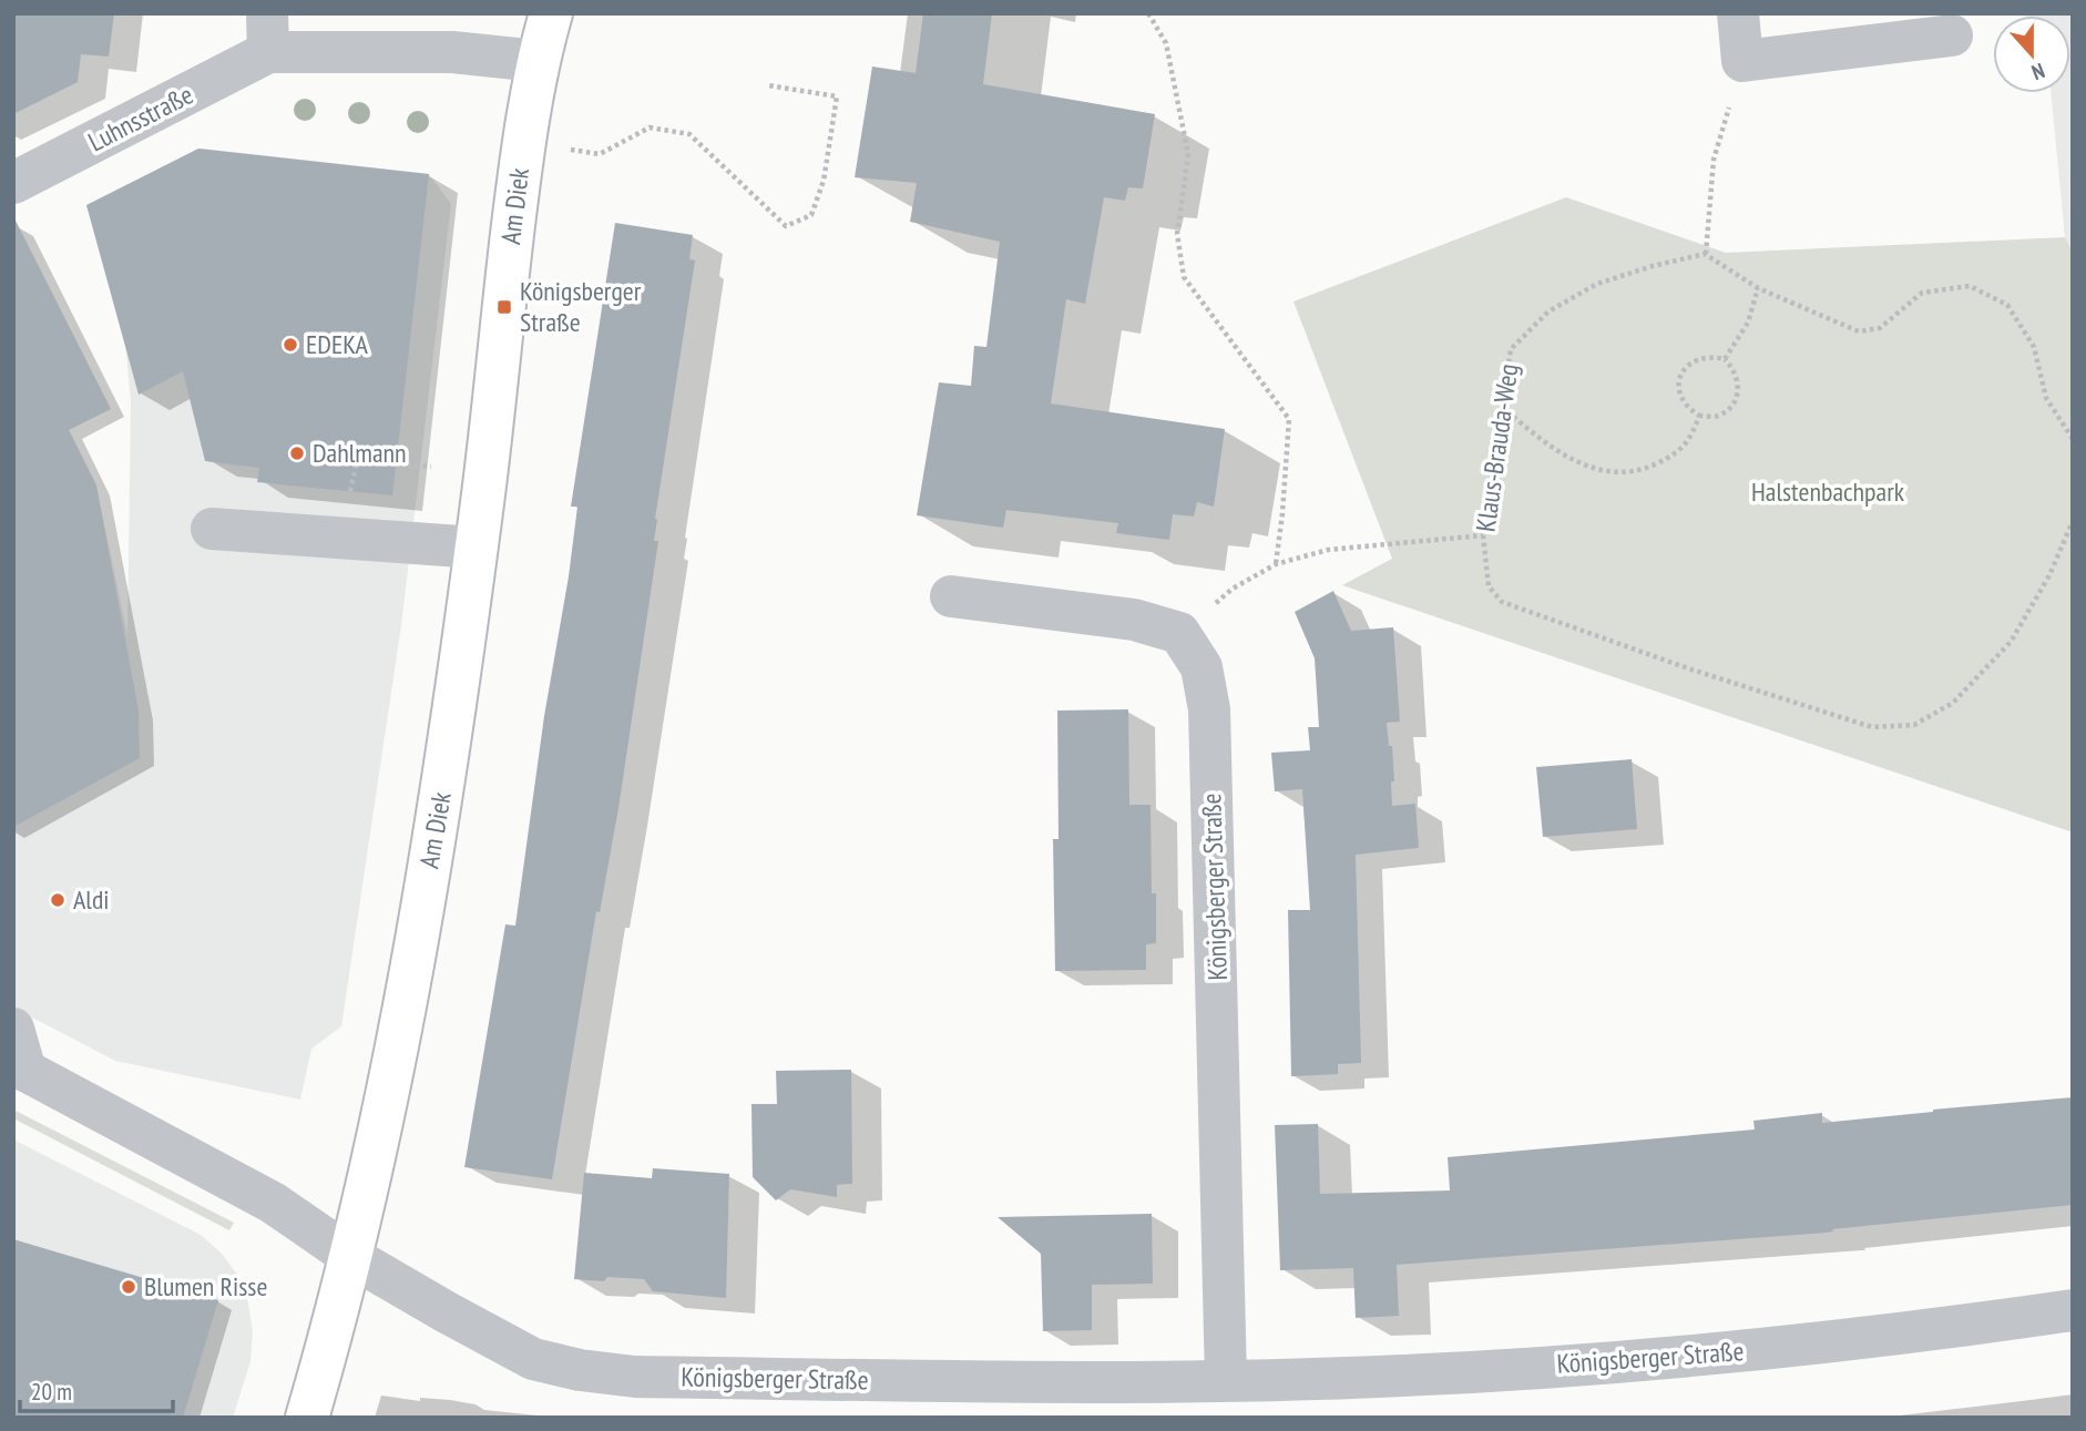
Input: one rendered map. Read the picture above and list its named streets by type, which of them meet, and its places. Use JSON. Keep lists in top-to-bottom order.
{
  "streets": {
    "main road": ["Am Diek"],
    "street": ["Luhnsstraße", "Königsberger Straße"],
    "path": ["Klaus-Brauda-Weg"]
  },
  "crossings": [
    ["Luhnsstraße", "Am Diek"],
    ["Am Diek", "Königsberger Straße"]
  ],
  "parks": ["Halstenbachpark"],
  "places": {
    "transit": ["Königsberger Straße"],
    "other": [
      "EDEKA",
      "Dahlmann",
      "Aldi",
      "Blumen Risse"
    ]
  },
  "scale_bar": "20 m",
  "north": "bottom"
}
